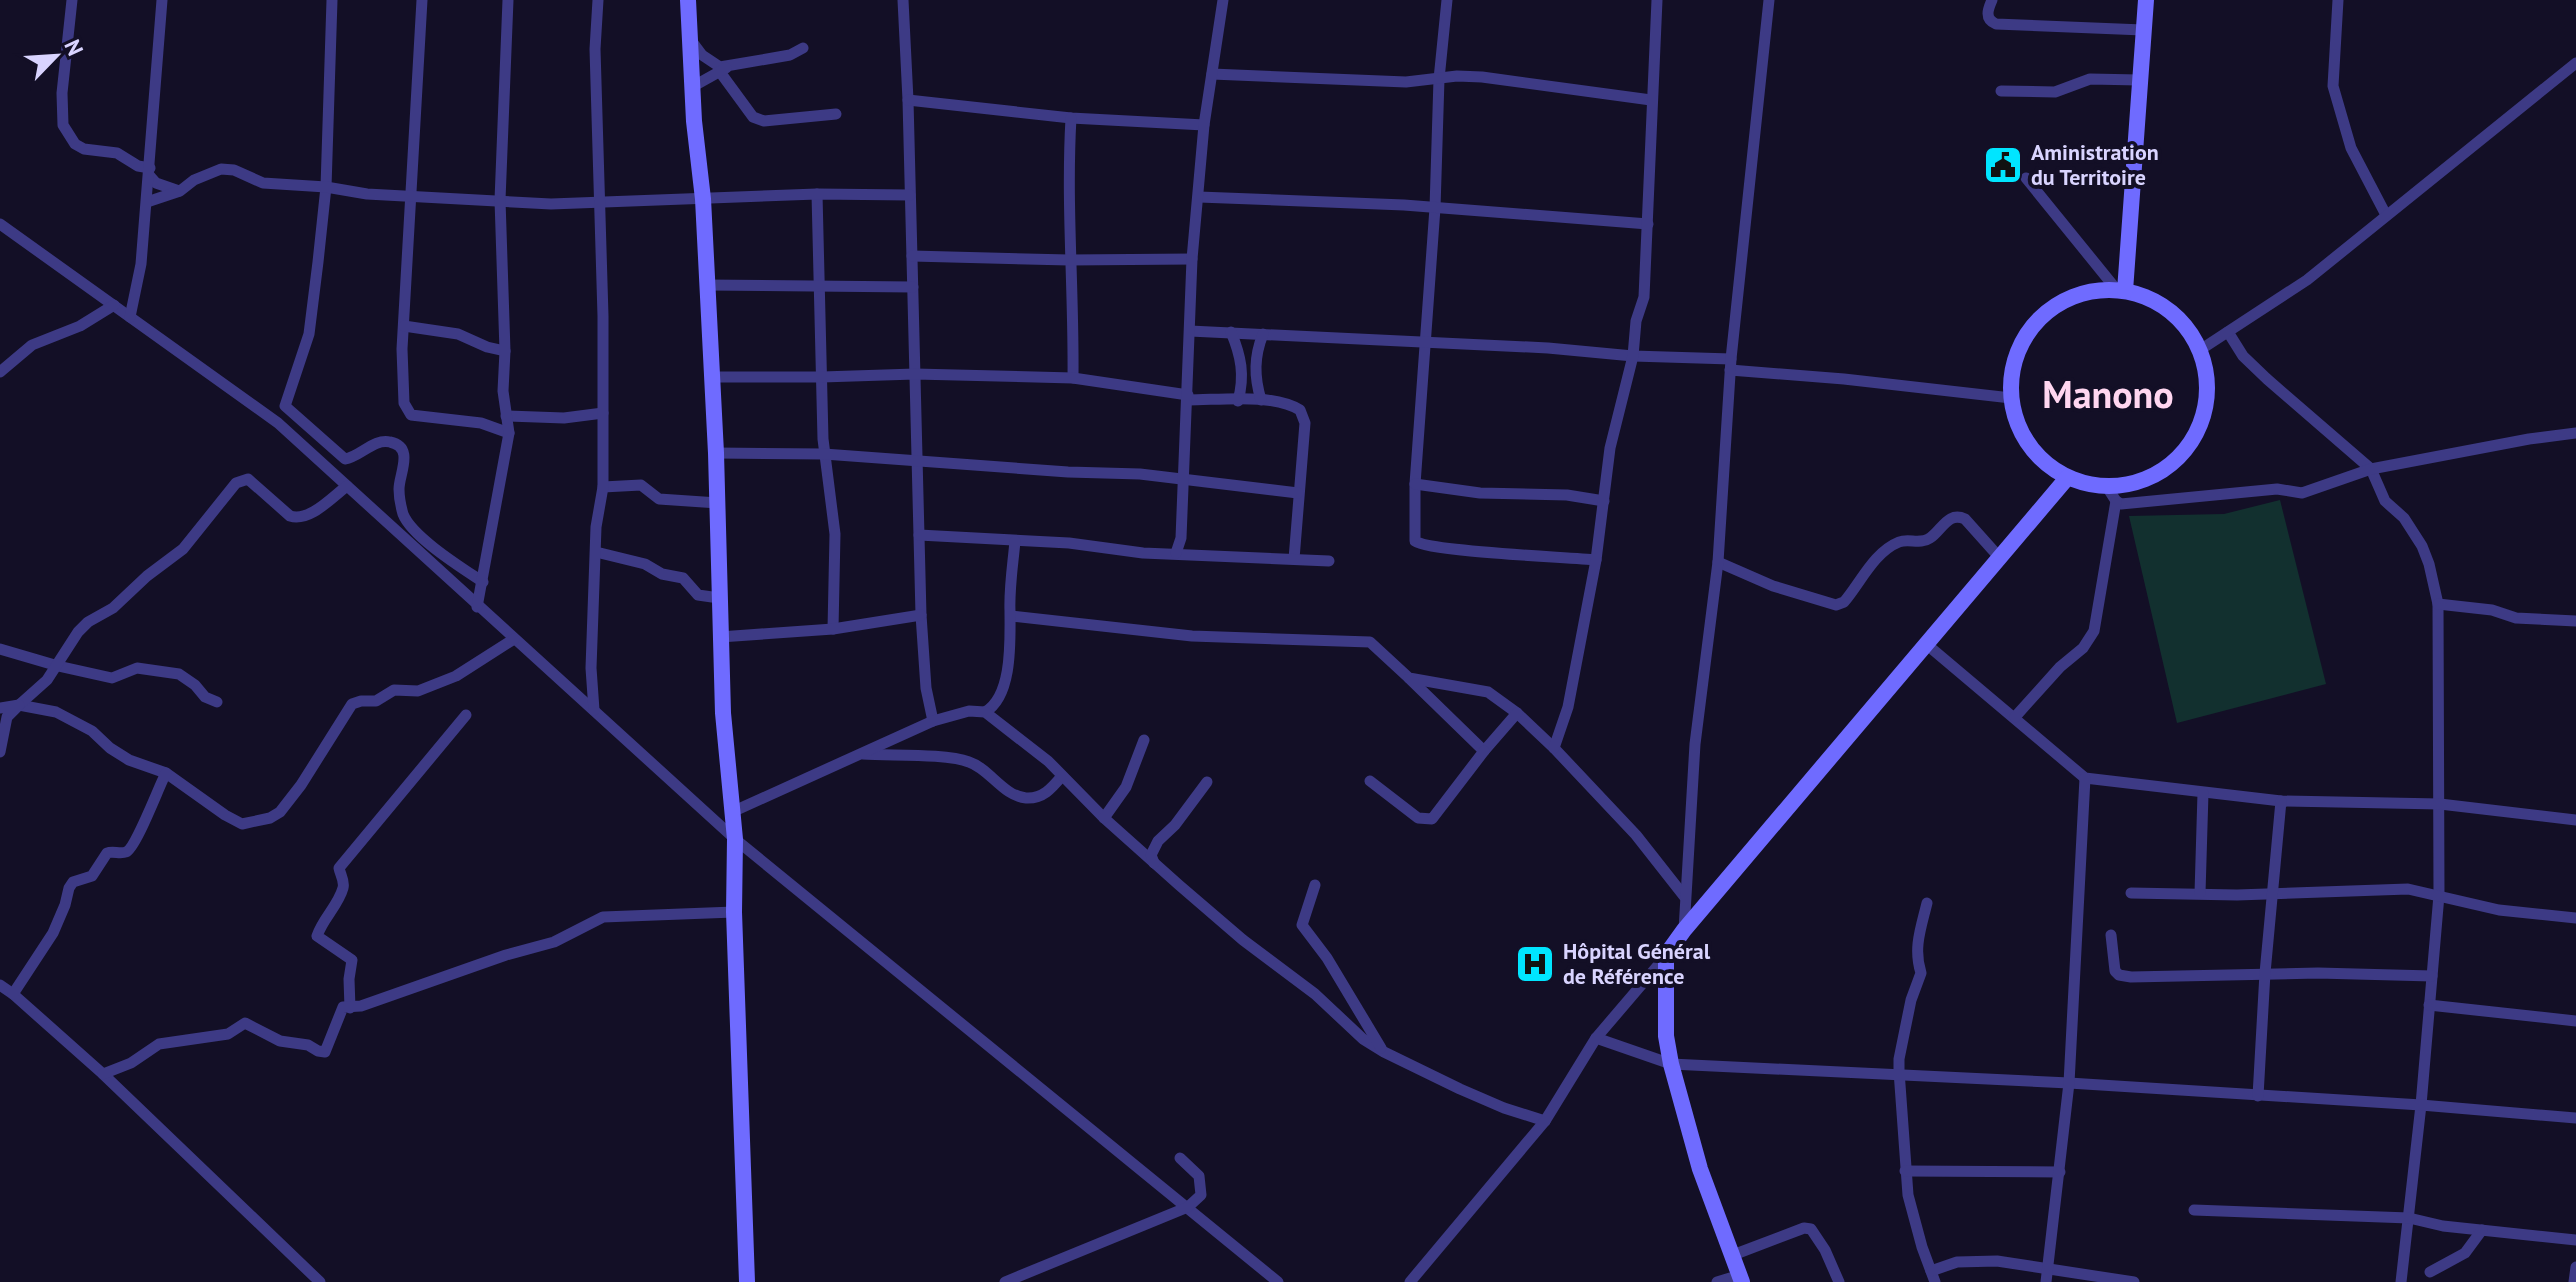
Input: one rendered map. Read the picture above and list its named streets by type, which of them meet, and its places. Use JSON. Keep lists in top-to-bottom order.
{
  "districts": ["Manono"],
  "places": {
    "public building": ["Aministration du Territoire"],
    "hospital": ["Hôpital Général de Référence"]
  },
  "north": "top right"
}
